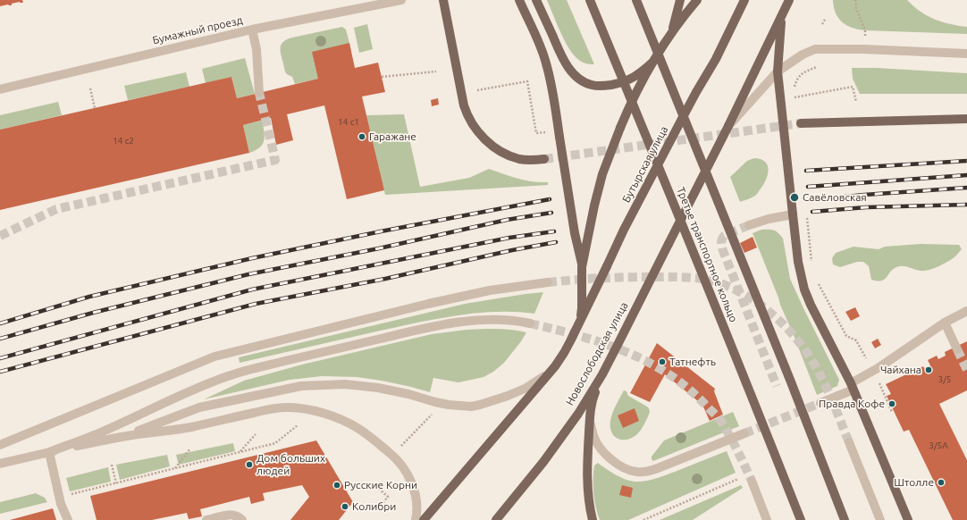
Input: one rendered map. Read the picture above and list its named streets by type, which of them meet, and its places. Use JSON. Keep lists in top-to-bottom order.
{
  "streets": {
    "main road": ["Бутырская улица", "Третье транспортное кольцо", "Новослободская улица"],
    "street": ["Бумажный проезд"]
  },
  "places": [
    "Гаражане",
    "Савёловская",
    "Татнефть",
    "Чайхана",
    "Правда Кофе",
    "Дом больших людей",
    "Штолле",
    "Русские Корни",
    "Колибри"
  ],
  "house_numbers": [
    "14 с1",
    "14 с2",
    "3/5",
    "3/5А"
  ]
}
